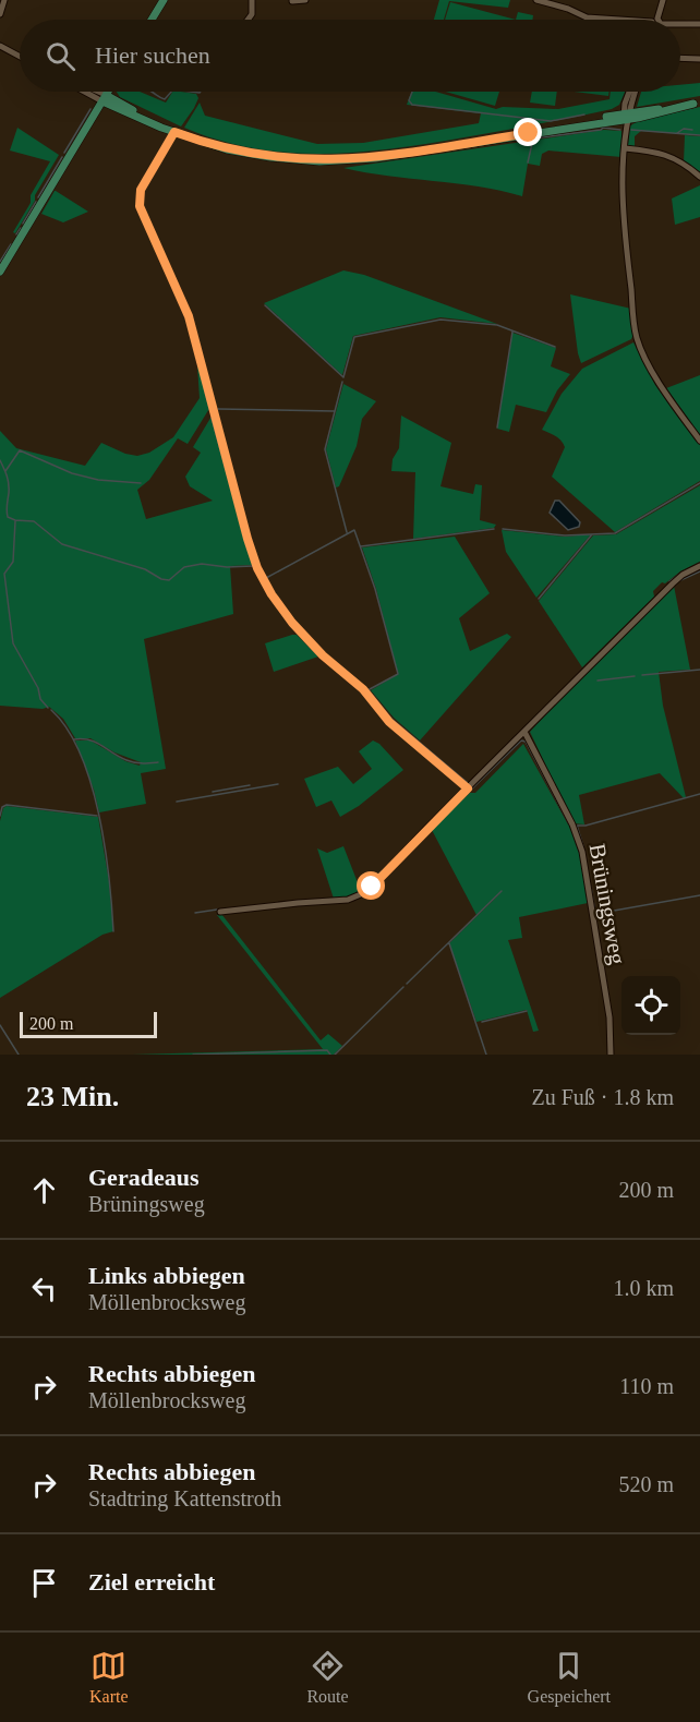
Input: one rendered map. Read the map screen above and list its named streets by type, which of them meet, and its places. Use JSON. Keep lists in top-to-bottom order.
{
  "streets": {
    "street": ["Brüningsweg"]
  },
  "scale_bar": "200 m",
  "page": {
    "search": "Hier suchen",
    "scale": "200 m",
    "heading": ["23 Min.", "Zu Fuß · 1.8 km"],
    "list": [
      ["Geradeaus", "Brüningsweg", "200 m"],
      ["Links abbiegen", "Möllenbrocksweg", "1.0 km"],
      ["Rechts abbiegen", "Möllenbrocksweg", "110 m"],
      ["Rechts abbiegen", "Stadtring Kattenstroth", "520 m"],
      "Ziel erreicht"
    ],
    "nav": ["Karte", "Route", "Gespeichert"]
  }
}
